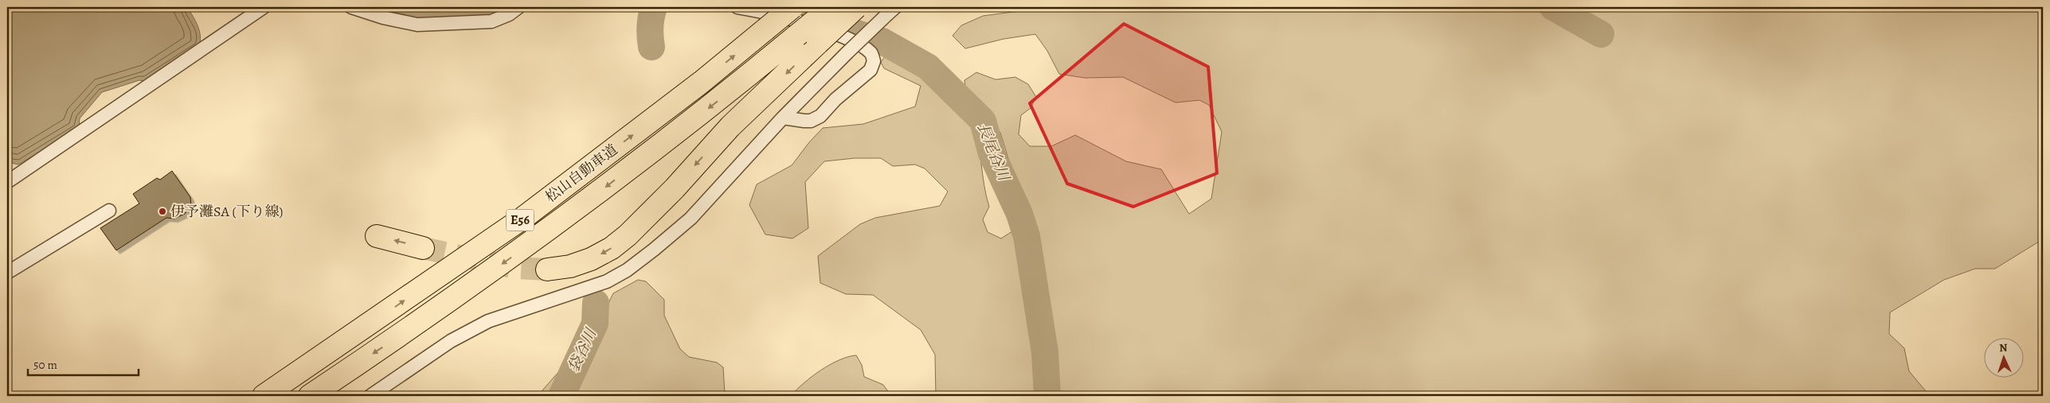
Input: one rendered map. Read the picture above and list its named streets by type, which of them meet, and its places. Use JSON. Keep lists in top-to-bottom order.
{
  "streets": {
    "highway": ["松山自動車道", "E56"]
  },
  "water": ["長尾谷川", "袋谷川"],
  "places": ["伊予灘SA (下り線)"],
  "scale_bar": "50 m",
  "north": "top"
}
